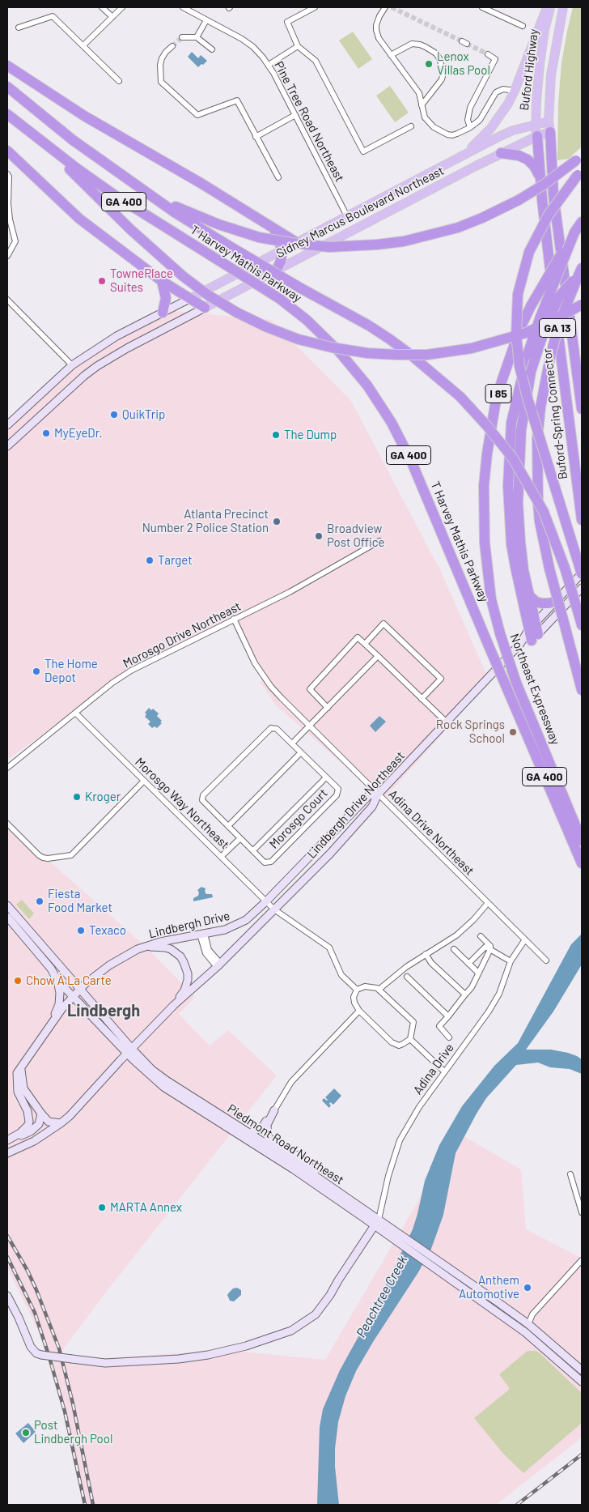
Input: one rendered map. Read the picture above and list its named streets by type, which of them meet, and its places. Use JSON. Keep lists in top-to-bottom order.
{
  "streets": {
    "highway": [
      "GA 400",
      "T Harvey Mathis Parkway",
      "GA 13",
      "I 85",
      "Buford-Spring Connector",
      "Northeast Expressway"
    ],
    "main road": [
      "Buford Highway",
      "Sidney Marcus Boulevard Northeast",
      "Lindbergh Drive Northeast",
      "Lindbergh Drive",
      "Piedmont Road Northeast"
    ],
    "street": [
      "Pine Tree Road Northeast",
      "Morosgo Drive Northeast",
      "Morosgo Way Northeast",
      "Morosgo Court",
      "Adina Drive Northeast",
      "Adina Drive"
    ]
  },
  "crossings": [
    ["Buford Highway", "Sidney Marcus Boulevard Northeast"],
    ["Buford Highway", "GA 13"],
    ["Buford Highway", "Buford-Spring Connector"],
    ["Pine Tree Road Northeast", "Sidney Marcus Boulevard Northeast"],
    ["Sidney Marcus Boulevard Northeast", "GA 13"],
    ["Sidney Marcus Boulevard Northeast", "Buford-Spring Connector"],
    ["Morosgo Drive Northeast", "Morosgo Way Northeast"],
    ["Morosgo Drive Northeast", "Adina Drive Northeast"],
    ["Morosgo Way Northeast", "Lindbergh Drive Northeast"],
    ["Morosgo Way Northeast", "Lindbergh Drive"],
    ["Lindbergh Drive Northeast", "Adina Drive Northeast"],
    ["Lindbergh Drive Northeast", "Lindbergh Drive"],
    ["Adina Drive Northeast", "Lindbergh Drive"],
    ["Adina Drive Northeast", "Adina Drive"],
    ["Lindbergh Drive", "Piedmont Road Northeast"],
    ["Adina Drive", "Piedmont Road Northeast"]
  ],
  "districts": ["Lindbergh"],
  "water": ["Peachtree Creek"],
  "places": [
    "Lenox Villas Pool",
    "TownePlace Suites",
    "QuikTrip",
    "MyEyeDr.",
    "The Dump",
    "Atlanta Precinct Number 2 Police Station",
    "Broadview Post Office",
    "Target",
    "The Home Depot",
    "Rock Springs School",
    "Kroger",
    "Fiesta Food Market",
    "Texaco",
    "Chow À La Carte",
    "MARTA Annex",
    "Anthem Automotive",
    "Post Lindbergh Pool"
  ]
}
